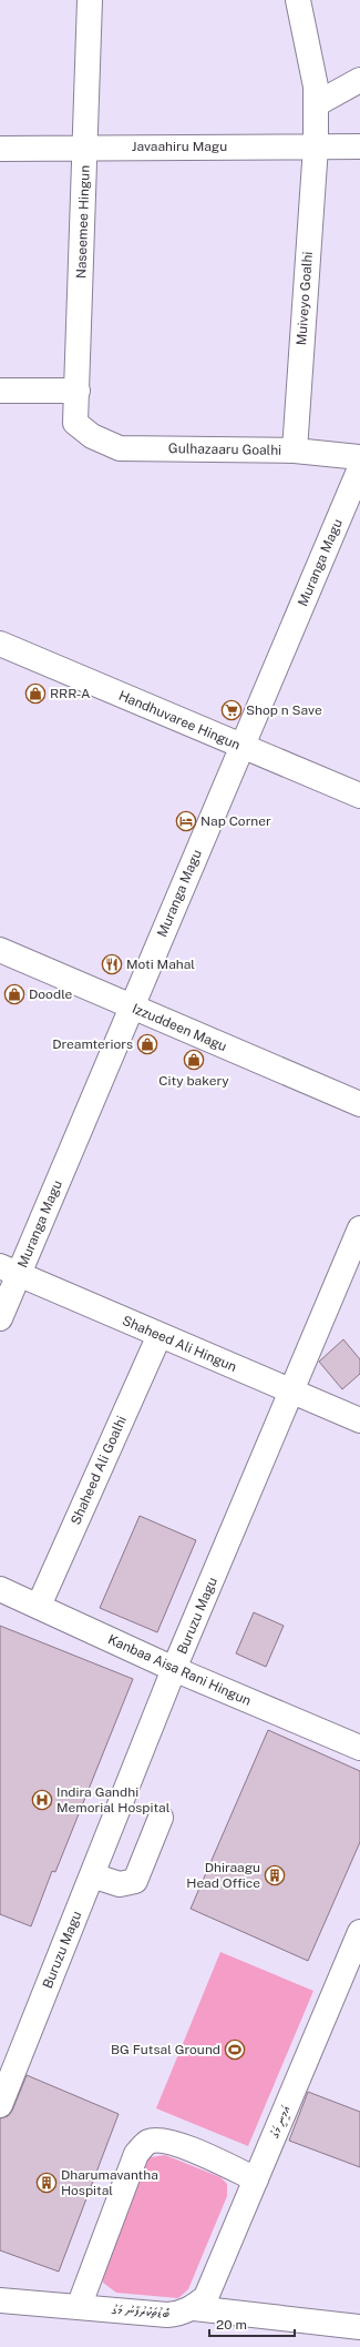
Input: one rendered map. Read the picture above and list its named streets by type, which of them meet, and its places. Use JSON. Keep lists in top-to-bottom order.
{
  "streets": {
    "street": [
      "Javaahiru Magu",
      "Naseemee Hingun",
      "Muiveyo Goalhi",
      "Gulhazaaru Goalhi",
      "Muranga Magu",
      "Handhuvaree Hingun",
      "Izzuddeen Magu",
      "Shaheed Ali Hingun",
      "Shaheed Ali Goalhi",
      "Buruzu Magu",
      "Kanbaa Aisa Rani Hingun",
      "އަމީނީ މަގު",
      "ބޮޑުތަކުރުފާނު މަގު"
    ]
  },
  "crossings": [
    ["Javaahiru Magu", "Naseemee Hingun"],
    ["Javaahiru Magu", "Muiveyo Goalhi"],
    ["Naseemee Hingun", "Gulhazaaru Goalhi"],
    ["Muiveyo Goalhi", "Gulhazaaru Goalhi"],
    ["Muranga Magu", "Handhuvaree Hingun"],
    ["Muranga Magu", "Izzuddeen Magu"],
    ["Muranga Magu", "Shaheed Ali Hingun"],
    ["Shaheed Ali Hingun", "Shaheed Ali Goalhi"],
    ["Shaheed Ali Hingun", "Buruzu Magu"],
    ["Shaheed Ali Goalhi", "Kanbaa Aisa Rani Hingun"],
    ["Buruzu Magu", "Kanbaa Aisa Rani Hingun"],
    ["އަމީނީ މަގު", "ބޮޑުތަކުރުފާނު މަގު"]
  ],
  "places": {
    "shop": [
      "RRR-A",
      "Doodle",
      "Dreamteriors",
      "City bakery"
    ],
    "supermarket": ["Shop n Save"],
    "hotel": ["Nap Corner"],
    "restaurant": ["Moti Mahal"],
    "hospital": ["Indira Gandhi Memorial Hospital"],
    "building": ["Dhiraagu Head Office", "Dharumavantha Hospital"],
    "sports": ["BG Futsal Ground"]
  },
  "scale_bar": "20 m"
}
